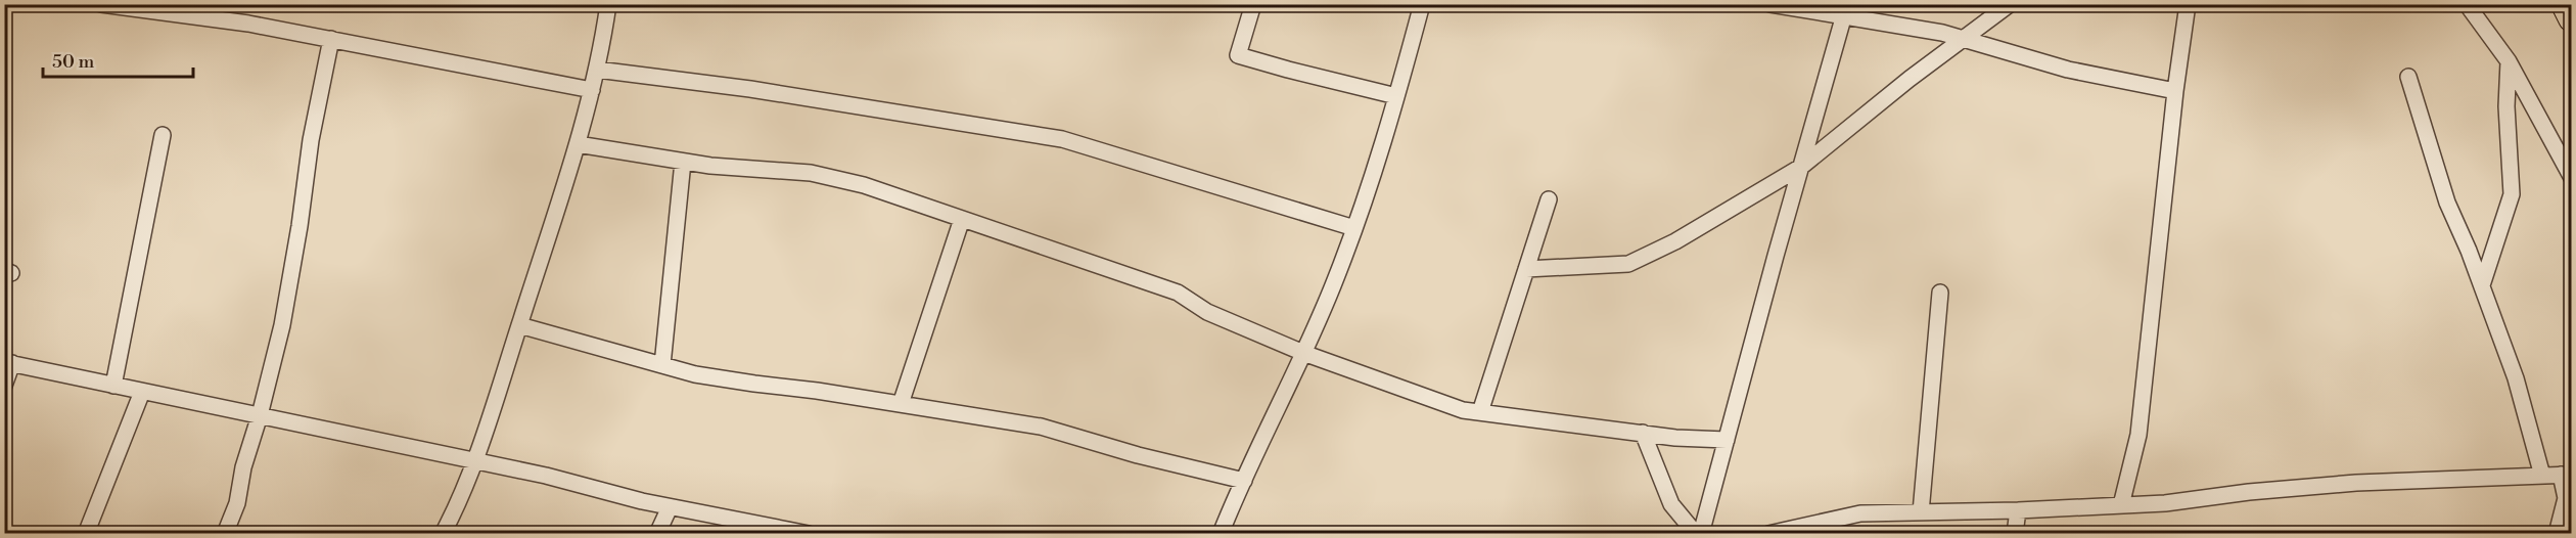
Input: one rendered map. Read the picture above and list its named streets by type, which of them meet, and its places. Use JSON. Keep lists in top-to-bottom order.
{
  "scale_bar": "50 m"
}
